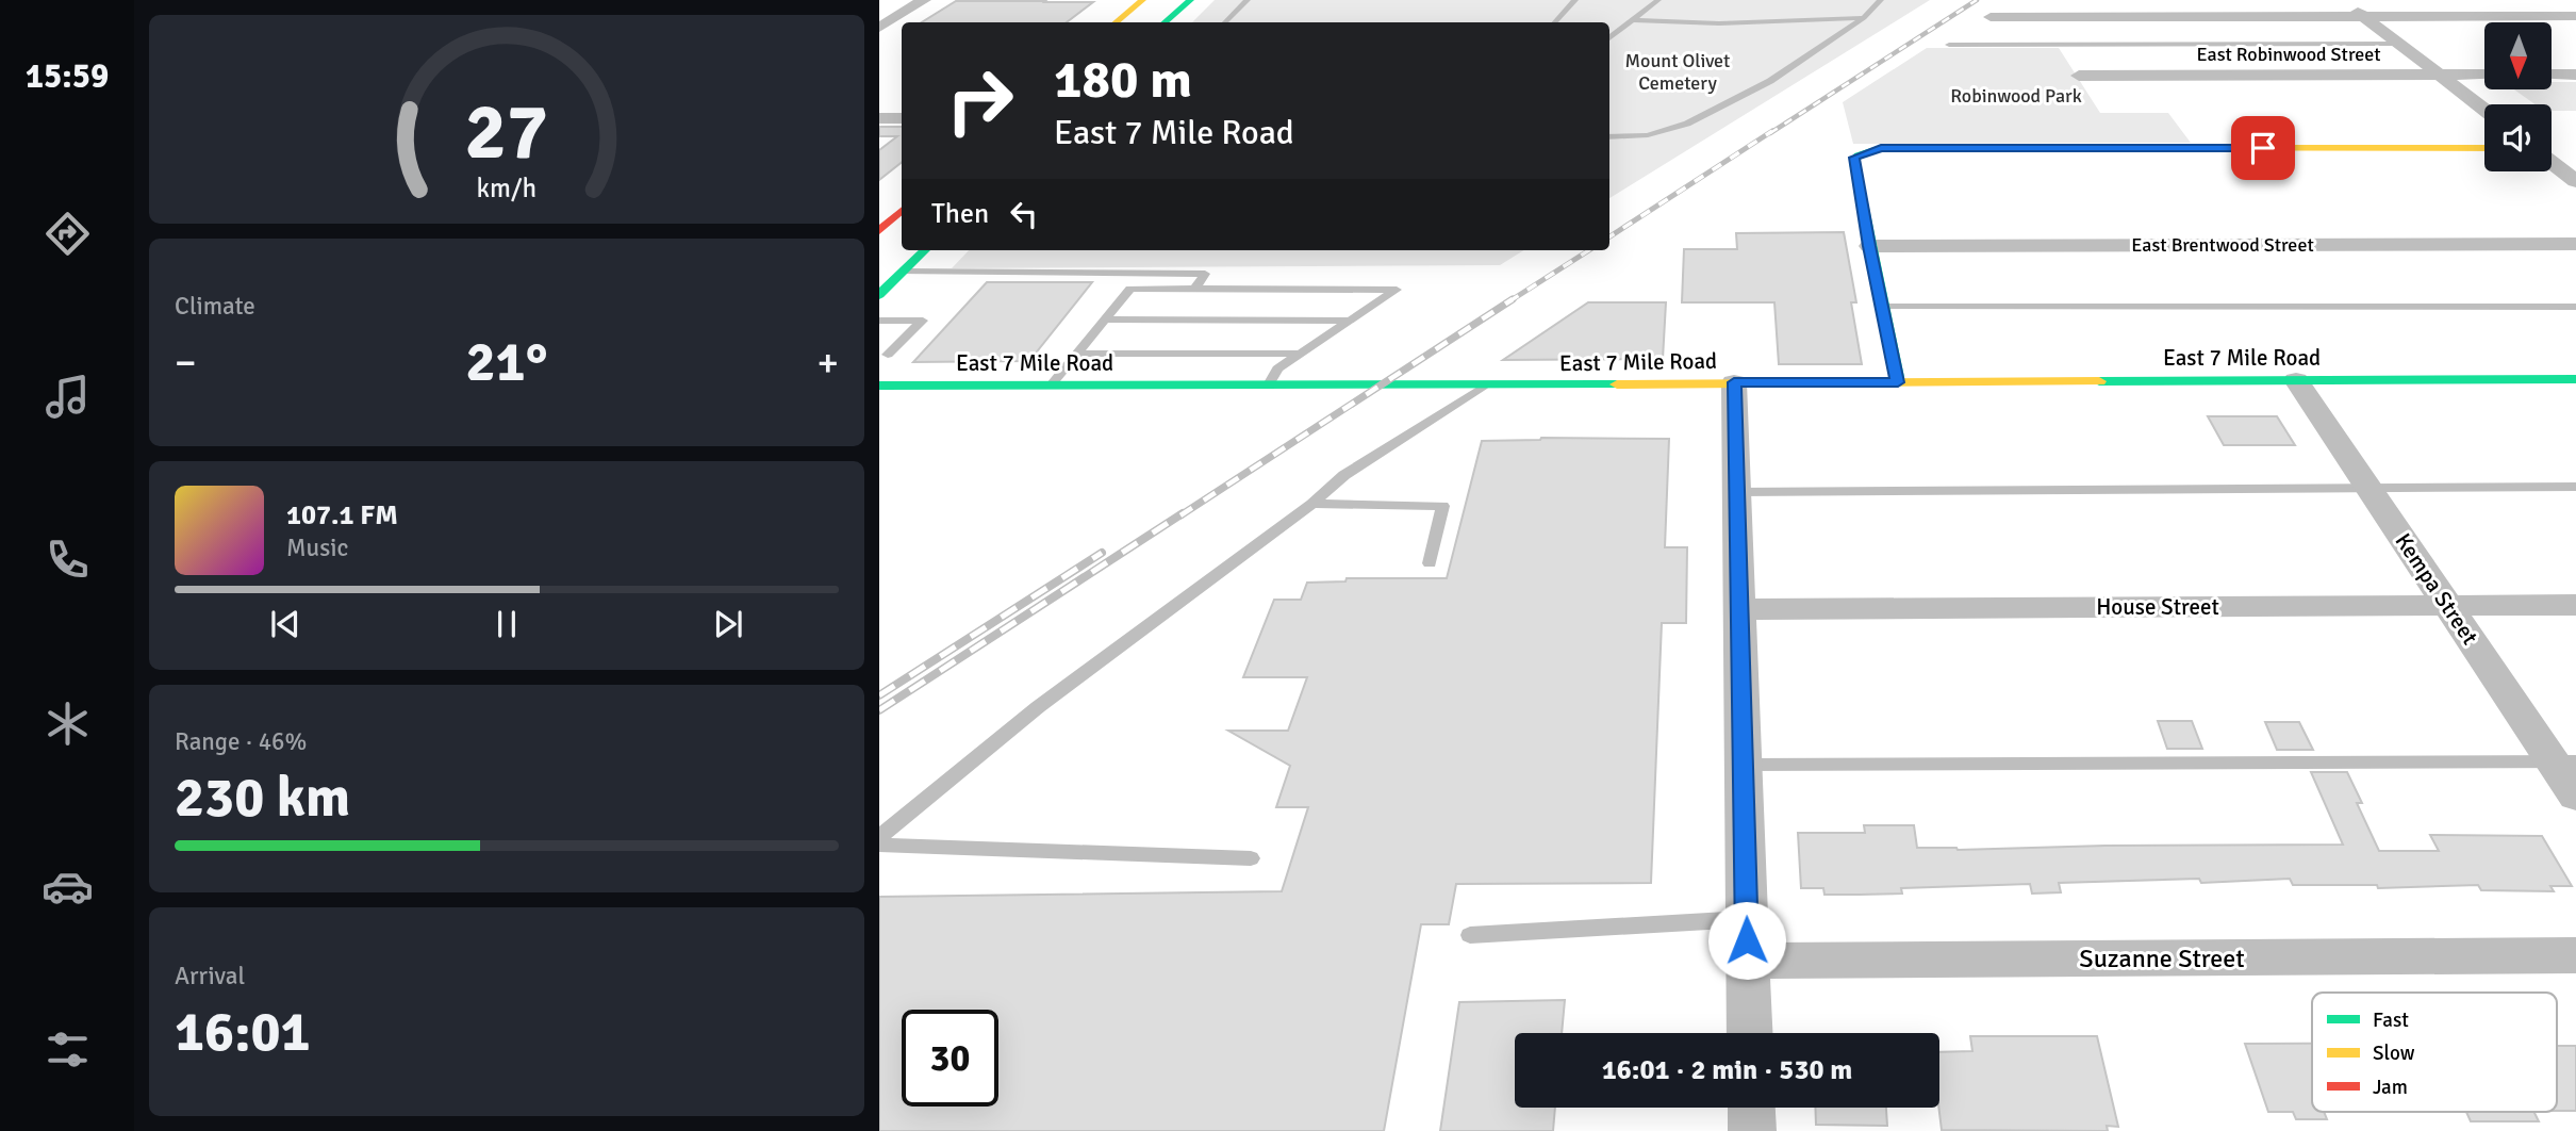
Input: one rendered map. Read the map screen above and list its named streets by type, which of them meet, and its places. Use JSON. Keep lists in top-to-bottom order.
{
  "streets": {
    "street": [
      "East Robinwood Street",
      "East Brentwood Street",
      "East 7 Mile Road",
      "Kempa Street",
      "House Street",
      "Suzanne Street"
    ]
  },
  "crossings": [
    ["East 7 Mile Road", "Kempa Street"],
    ["Kempa Street", "House Street"]
  ],
  "parks": ["Mount Olivet Cemetery", "Robinwood Park"],
  "legend": ["Fast", "Slow", "Jam"],
  "north": "bottom",
  "page": {
    "tabs": "15:59",
    "turn": ["180 m", "East 7 Mile Road"],
    "then": "Then",
    "tile": [
      "Climate",
      ["Range · 46%", "230 km"],
      ["Arrival", "16:01"]
    ],
    "heat": ["−", "21°", "+"],
    "song": ["107.1 FM", "Music"],
    "limit": "30",
    "trip": "16:01 · 2 min · 530 m",
    "gauge": ["27", "km/h"]
  }
}
